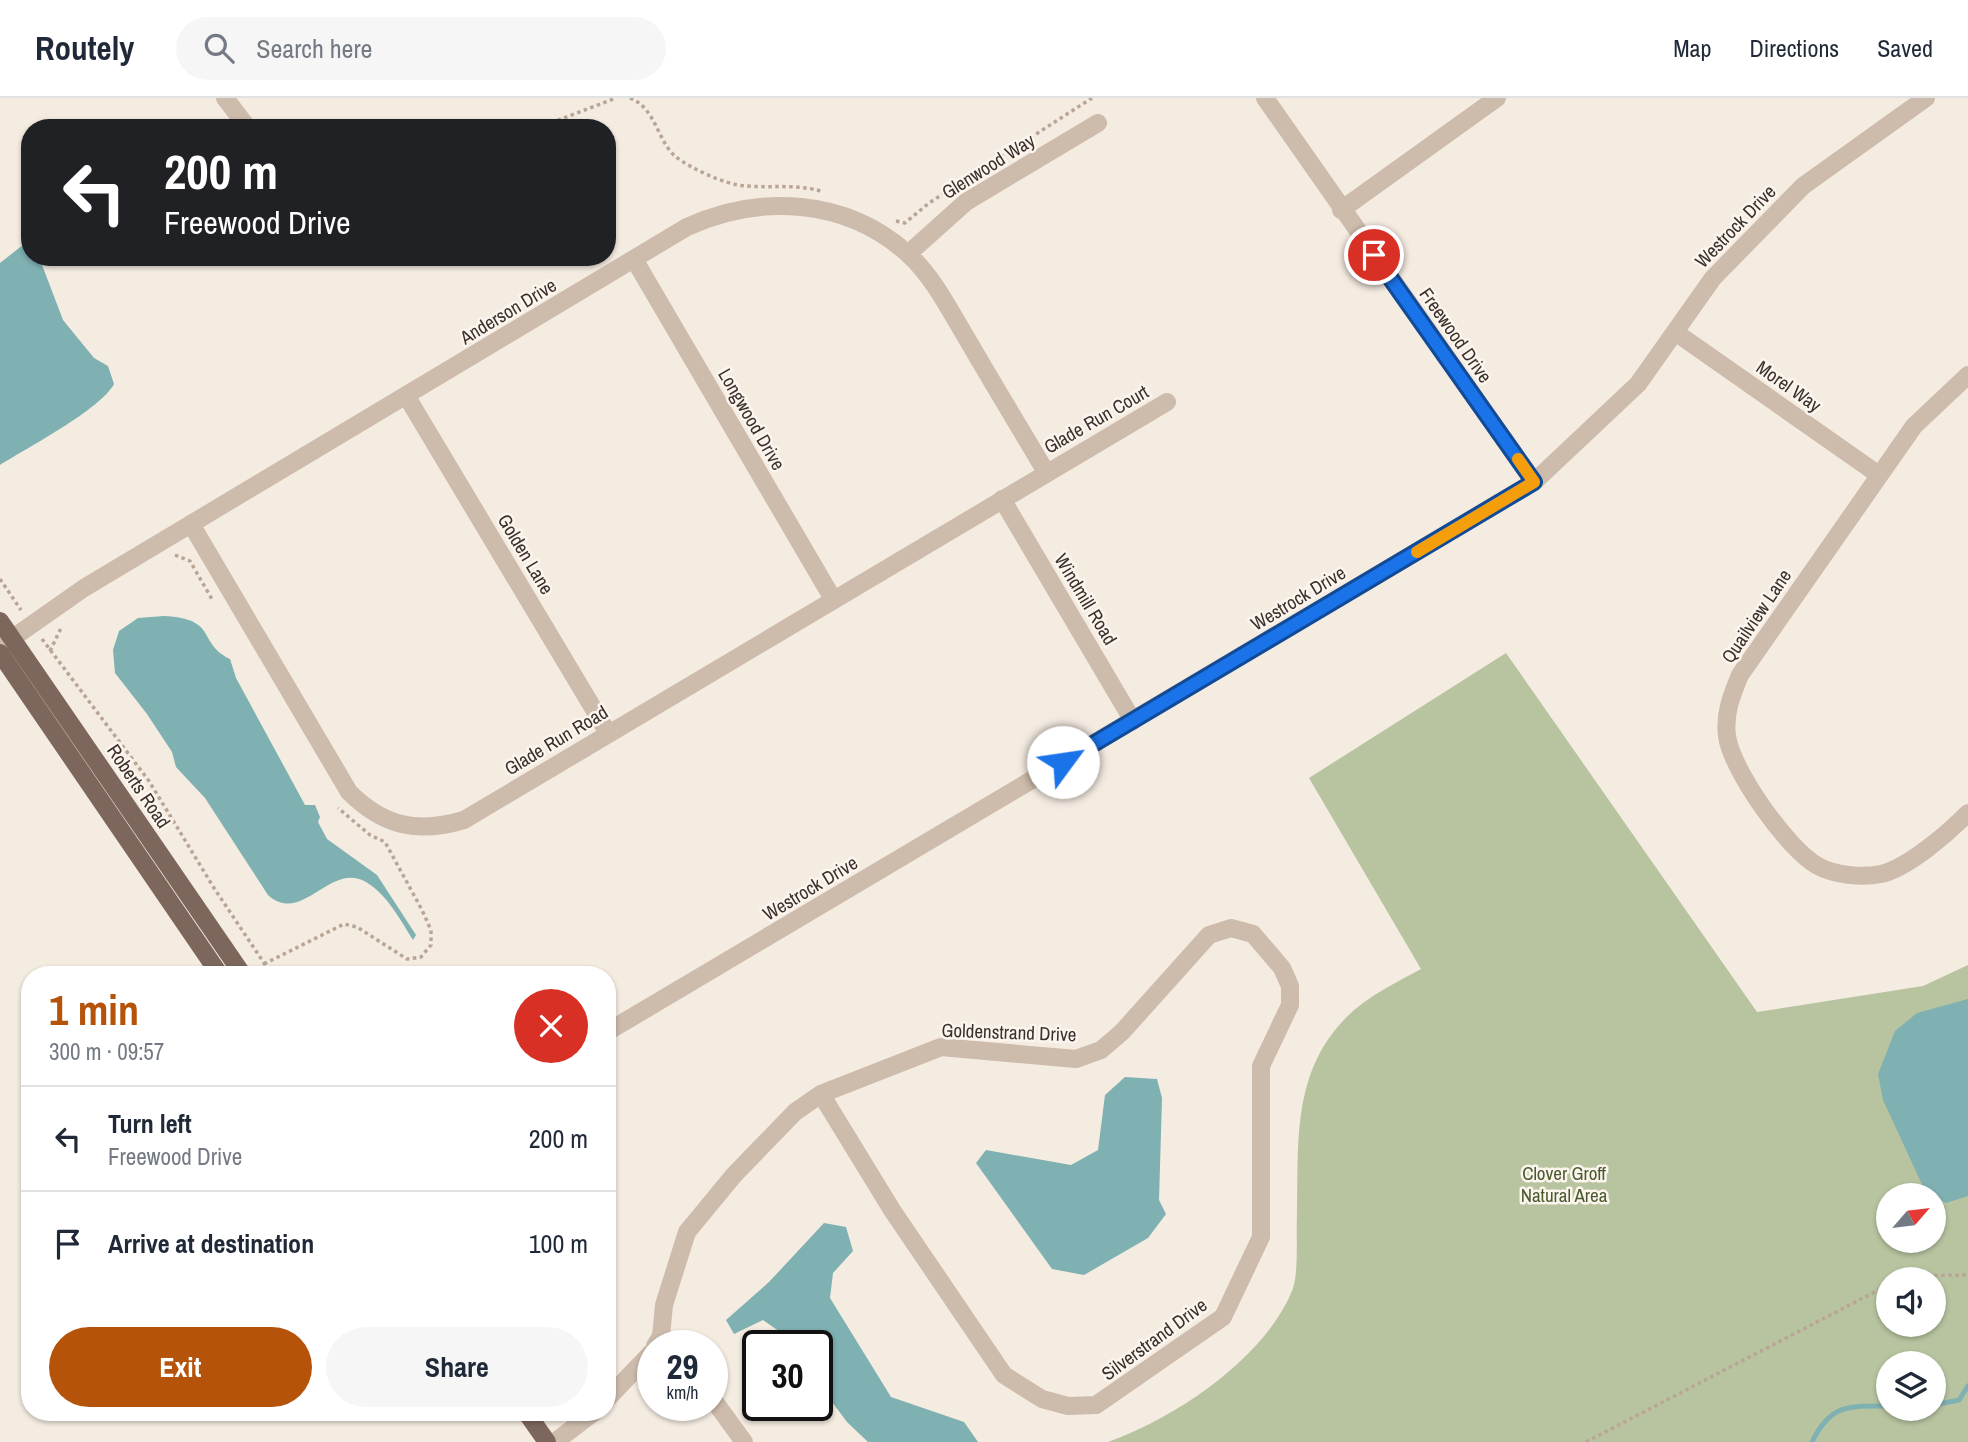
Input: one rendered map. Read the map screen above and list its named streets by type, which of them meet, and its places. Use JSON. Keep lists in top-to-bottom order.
{
  "streets": {
    "main road": ["Roberts Road"],
    "street": [
      "Glenwood Way",
      "Westrock Drive",
      "Anderson Drive",
      "Freewood Drive",
      "Morel Way",
      "Longwood Drive",
      "Glade Run Court",
      "Golden Lane",
      "Windmill Road",
      "Quailview Lane",
      "Glade Run Road",
      "Goldenstrand Drive",
      "Silverstrand Drive"
    ]
  },
  "crossings": [
    ["Glenwood Way", "Anderson Drive"],
    ["Westrock Drive", "Freewood Drive"],
    ["Westrock Drive", "Morel Way"],
    ["Westrock Drive", "Windmill Road"],
    ["Anderson Drive", "Longwood Drive"],
    ["Anderson Drive", "Glade Run Court"],
    ["Anderson Drive", "Golden Lane"],
    ["Anderson Drive", "Glade Run Road"],
    ["Anderson Drive", "Roberts Road"],
    ["Morel Way", "Quailview Lane"],
    ["Longwood Drive", "Glade Run Road"],
    ["Glade Run Court", "Glade Run Road"],
    ["Golden Lane", "Glade Run Road"],
    ["Windmill Road", "Glade Run Road"],
    ["Goldenstrand Drive", "Silverstrand Drive"]
  ],
  "parks": ["Clover Groff Natural Area"],
  "north": "top right",
  "page": {
    "header": "Routely",
    "search": "Search here",
    "nav": ["Map", "Directions", "Saved"],
    "turn": ["200 m", "Freewood Drive"],
    "heading": ["1 min", "300 m · 09:57"],
    "list": [
      {
        "name": "Turn left",
        "note": "Freewood Drive",
        "value": "200 m"
      },
      {
        "name": "Arrive at destination",
        "value": "100 m"
      }
    ],
    "buttons": ["Exit", "Share"],
    "speed": "29 km/h",
    "limit": "30"
  }
}
